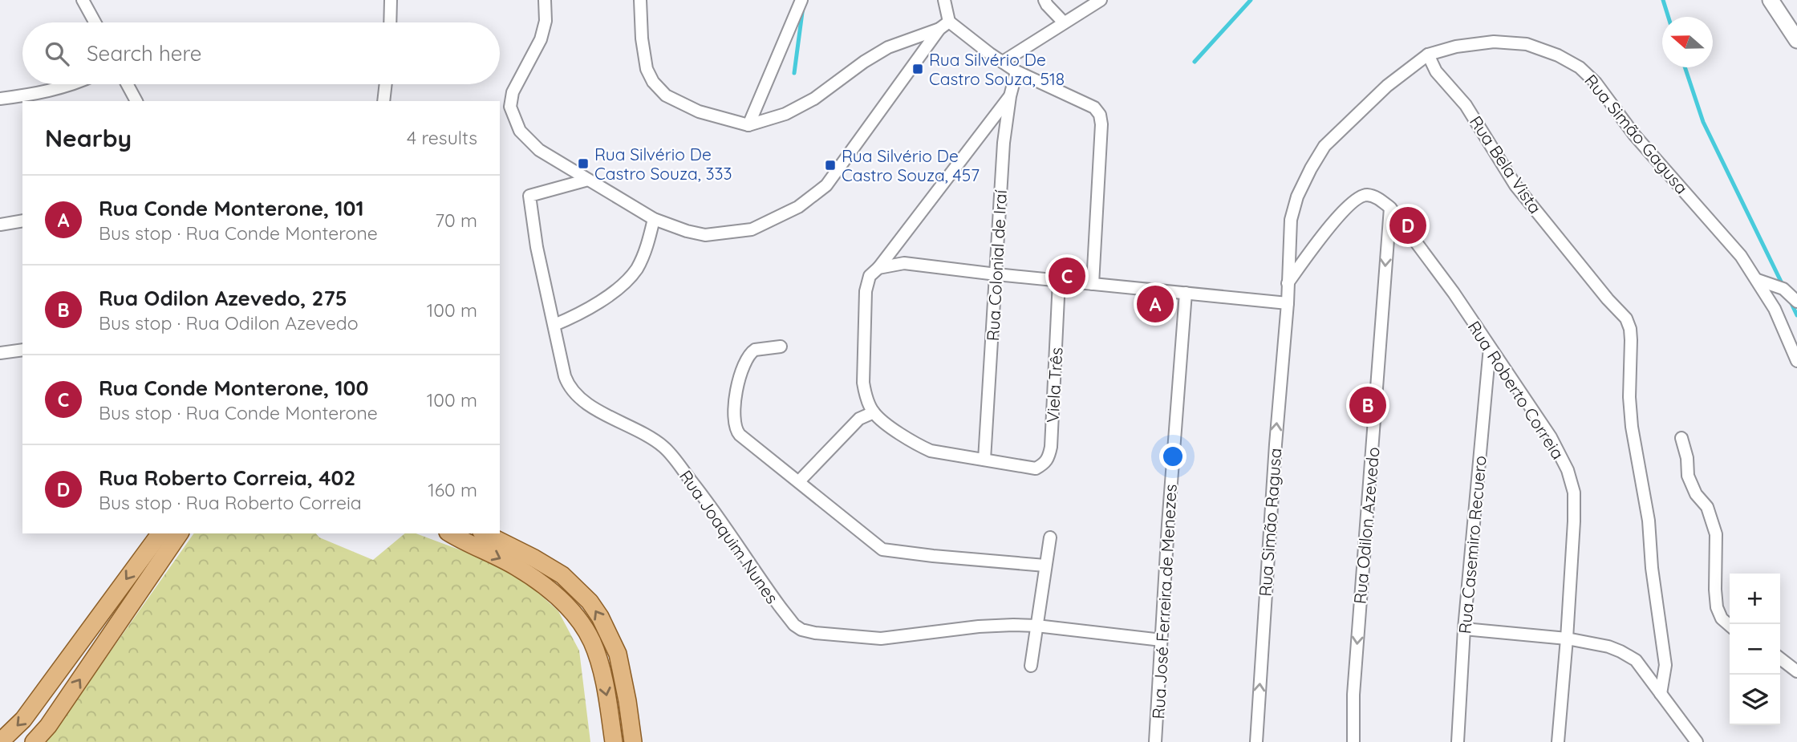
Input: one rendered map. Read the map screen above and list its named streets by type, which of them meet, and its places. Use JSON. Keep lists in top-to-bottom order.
{
  "streets": {
    "street": [
      "Rua Simão Gagusa",
      "Rua Bela Vista",
      "Rua Colonial de Iraí",
      "Viela Três",
      "Rua Roberto Correia",
      "Rua Simão Ragusa",
      "Rua Odilon Azevedo",
      "Rua Joaquim Nunes",
      "Rua Casemiro Recuero",
      "Rua José Ferreira de Menezes"
    ]
  },
  "crossings": [
    ["Rua Simão Gagusa", "Rua Bela Vista"],
    ["Rua Simão Gagusa", "Rua Roberto Correia"],
    ["Rua Simão Gagusa", "Rua Simão Ragusa"],
    ["Rua Colonial de Iraí", "Viela Três"],
    ["Rua Roberto Correia", "Rua Odilon Azevedo"],
    ["Rua Roberto Correia", "Rua Casemiro Recuero"],
    ["Rua Joaquim Nunes", "Rua José Ferreira de Menezes"]
  ],
  "one_way": ["Rua Simão Ragusa", "Rua Odilon Azevedo"],
  "places": {
    "transit": ["Rua Silvério De Castro Souza, 518", "Rua Silvério De Castro Souza, 333", "Rua Silvério De Castro Souza, 457"]
  },
  "north": "left",
  "page": {
    "search": "Search here",
    "heading": ["Nearby", "4 results"],
    "list": [
      {
        "mark": "A",
        "name": "Rua Conde Monterone, 101",
        "note": "Bus stop · Rua Conde Monterone",
        "value": "70 m"
      },
      {
        "mark": "B",
        "name": "Rua Odilon Azevedo, 275",
        "note": "Bus stop · Rua Odilon Azevedo",
        "value": "100 m"
      },
      {
        "mark": "C",
        "name": "Rua Conde Monterone, 100",
        "note": "Bus stop · Rua Conde Monterone",
        "value": "100 m"
      },
      {
        "mark": "D",
        "name": "Rua Roberto Correia, 402",
        "note": "Bus stop · Rua Roberto Correia",
        "value": "160 m"
      }
    ],
    "pins": [
      "D",
      "C",
      "A",
      "B"
    ],
    "map_buttons": ["+", "−"]
  }
}
